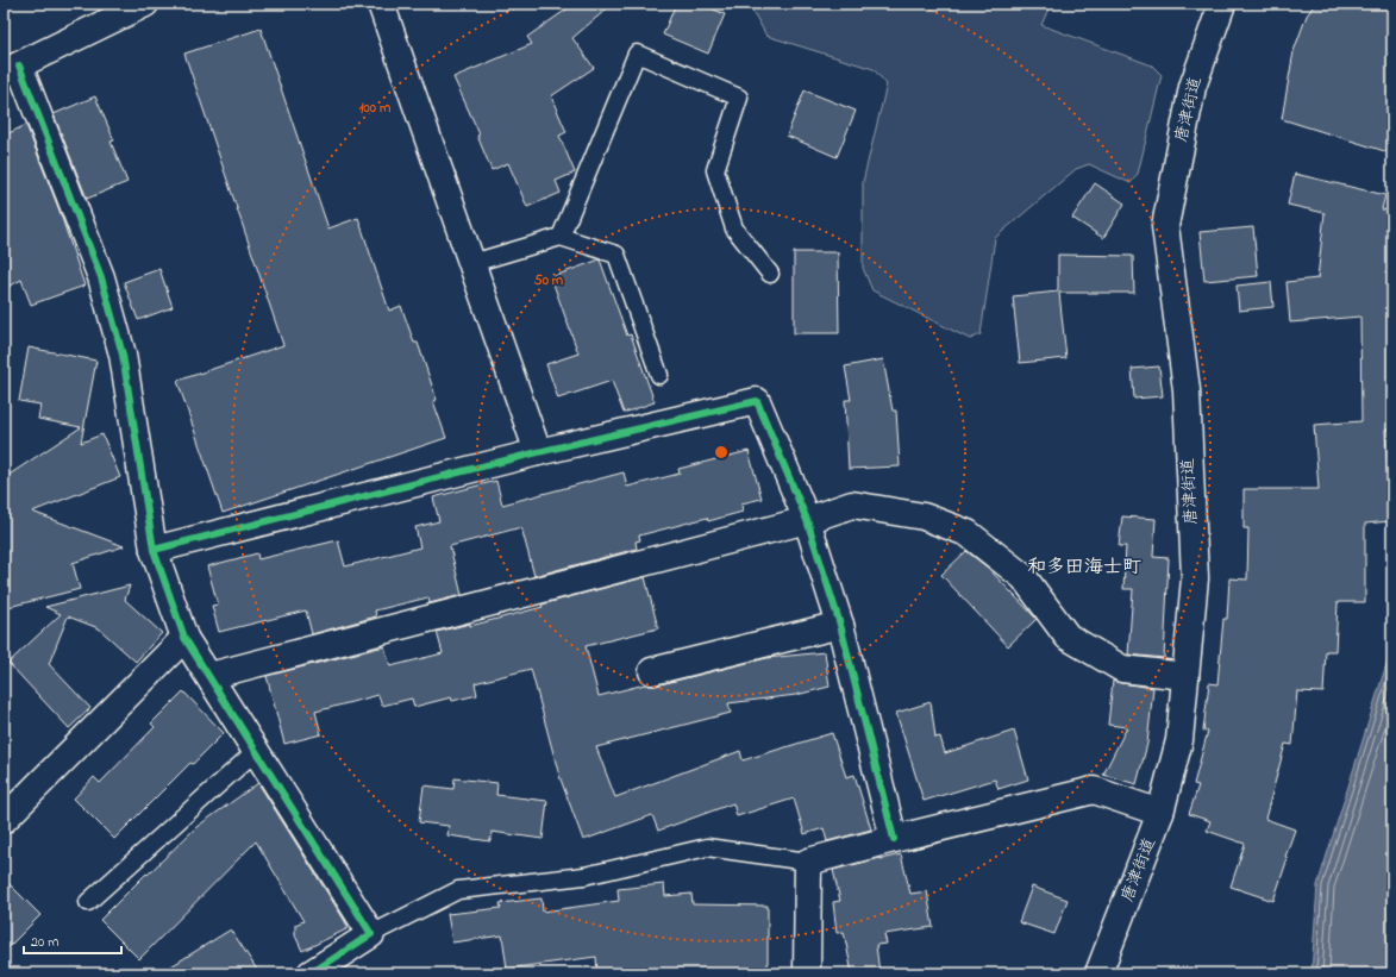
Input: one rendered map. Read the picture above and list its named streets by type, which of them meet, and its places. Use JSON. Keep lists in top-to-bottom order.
{
  "streets": {
    "street": ["唐津街道"]
  },
  "districts": ["和多田海士町"],
  "scale_bar": "20 m",
  "rings": ["100 m", "50 m"]
}
